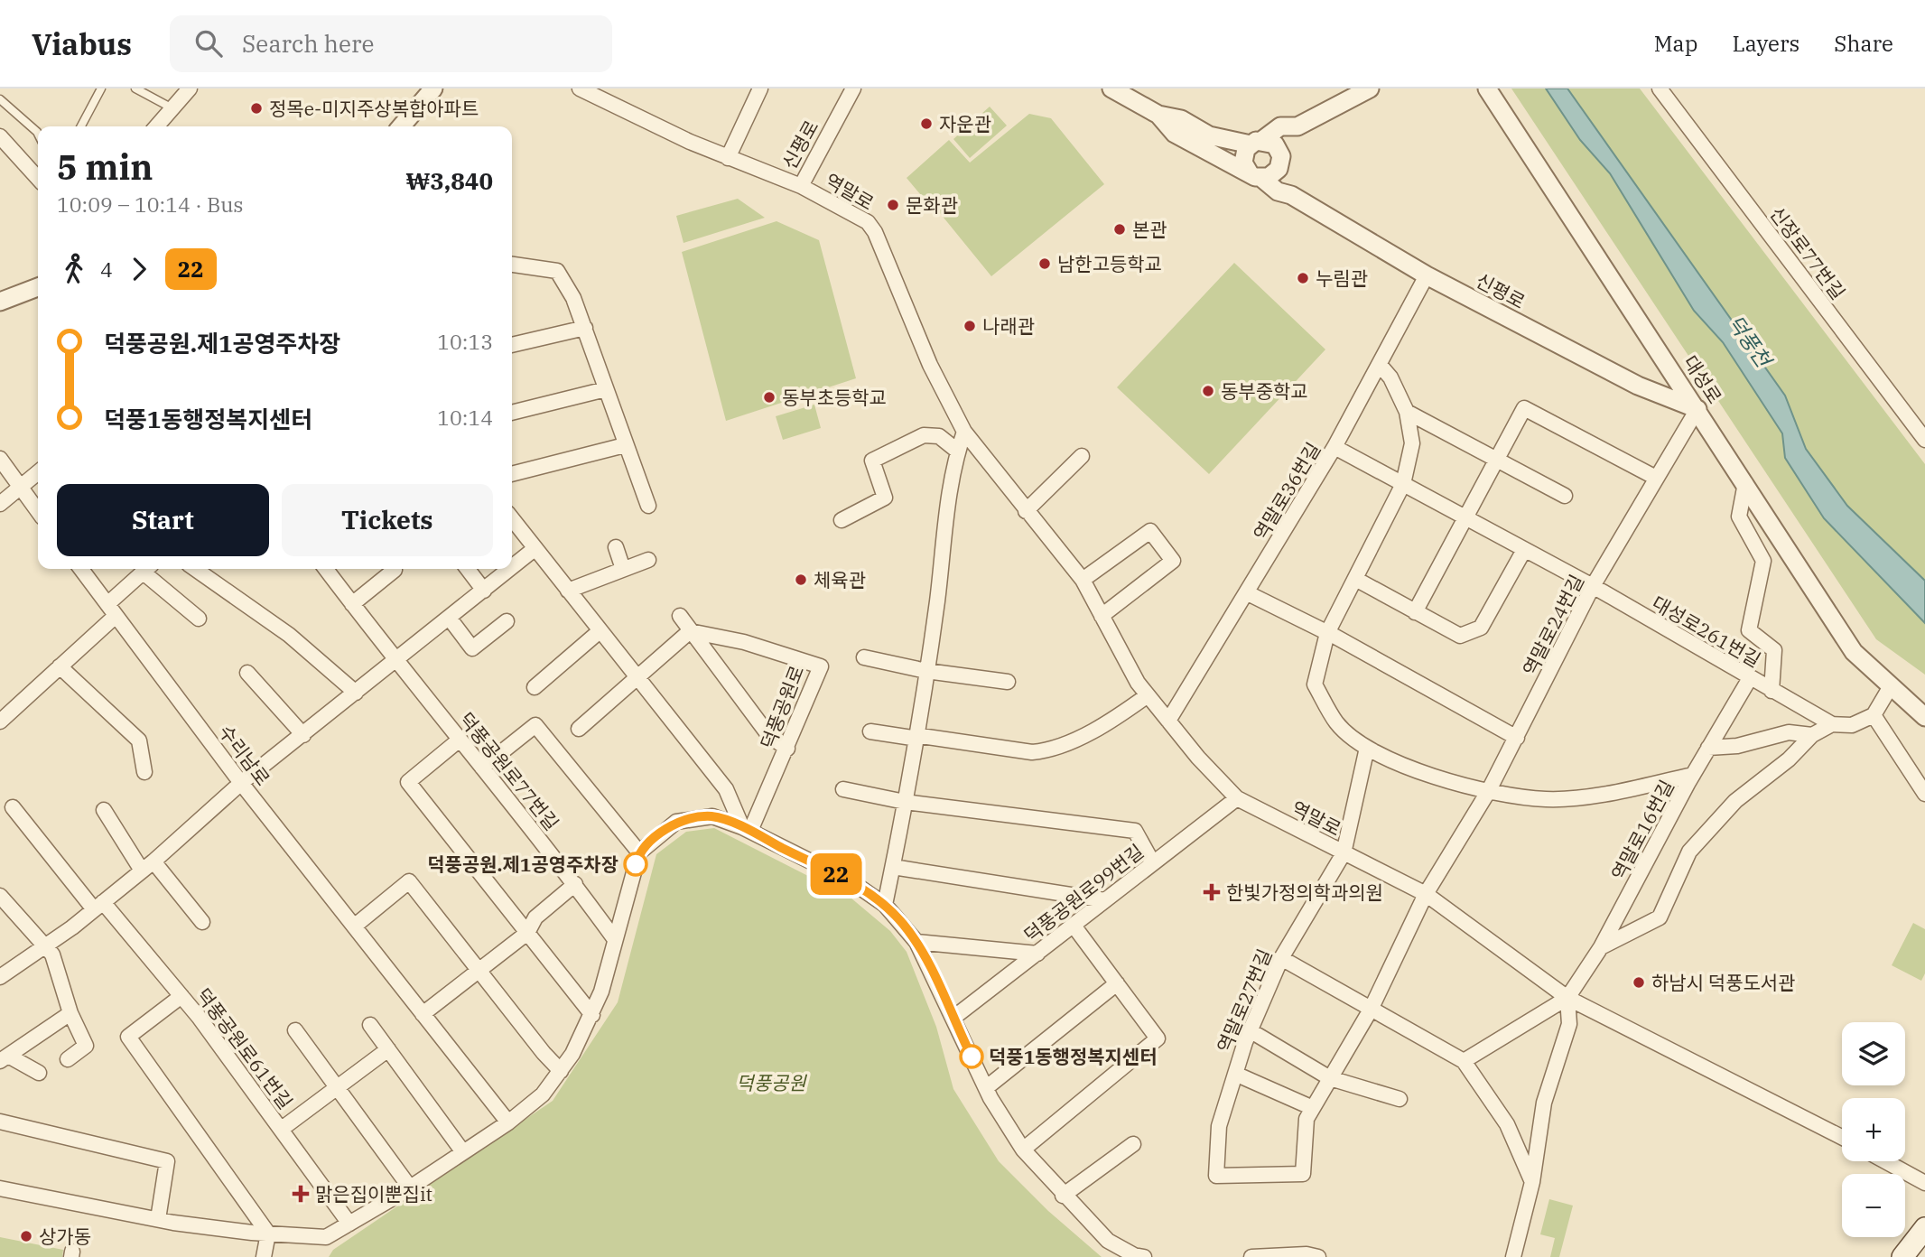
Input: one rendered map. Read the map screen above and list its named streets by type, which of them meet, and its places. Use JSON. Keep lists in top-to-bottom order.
{
  "streets": {
    "street": [
      "신평로",
      "역말로",
      "신장로77번길",
      "대성로",
      "역말로36번길",
      "역말로24번길",
      "대성로261번길",
      "덕풍공원로",
      "수리남로",
      "덕풍공원로77번길",
      "역말로16번길",
      "덕풍공원로99번길",
      "역말로27번길",
      "덕풍공원로61번길"
    ]
  },
  "crossings": [
    ["신평로", "역말로"],
    ["신평로", "대성로"],
    ["신평로", "역말로36번길"],
    ["신평로", "역말로24번길"],
    ["역말로", "역말로36번길"],
    ["역말로", "역말로24번길"],
    ["역말로", "역말로16번길"],
    ["역말로", "덕풍공원로99번길"],
    ["역말로", "역말로27번길"],
    ["대성로", "역말로24번길"],
    ["역말로36번길", "대성로261번길"],
    ["역말로24번길", "대성로261번길"],
    ["역말로24번길", "역말로27번길"],
    ["대성로261번길", "역말로16번길"]
  ],
  "water": ["덕풍천"],
  "parks": ["덕풍공원"],
  "places": {
    "other": [
      "정목e-미지주상복합아파트",
      "자운관",
      "문화관",
      "본관",
      "남한고등학교",
      "누림관",
      "나래관",
      "동부중학교",
      "동부초등학교",
      "체육관",
      "덕풍공원.제1공영주차장",
      "하남시 덕풍도서관",
      "덕풍1동행정복지센터",
      "상가동"
    ],
    "health": ["한빛가정의학과의원", "맑은집이뿐집it"]
  },
  "lines": ["bus line 22"],
  "page": {
    "header": "Viabus",
    "search": "Search here",
    "nav": ["Map", "Layers", "Share"],
    "on_map": "22",
    "heading": ["5 min", "10:09 – 10:14 · Bus", "₩3,840"],
    "legs": ["4", "22"],
    "list": [
      {
        "name": "덕풍공원.제1공영주차장",
        "value": "10:13"
      },
      {
        "name": "덕풍1동행정복지센터",
        "value": "10:14"
      }
    ],
    "buttons": ["Start", "Tickets"],
    "map_buttons": ["+", "−"]
  }
}
